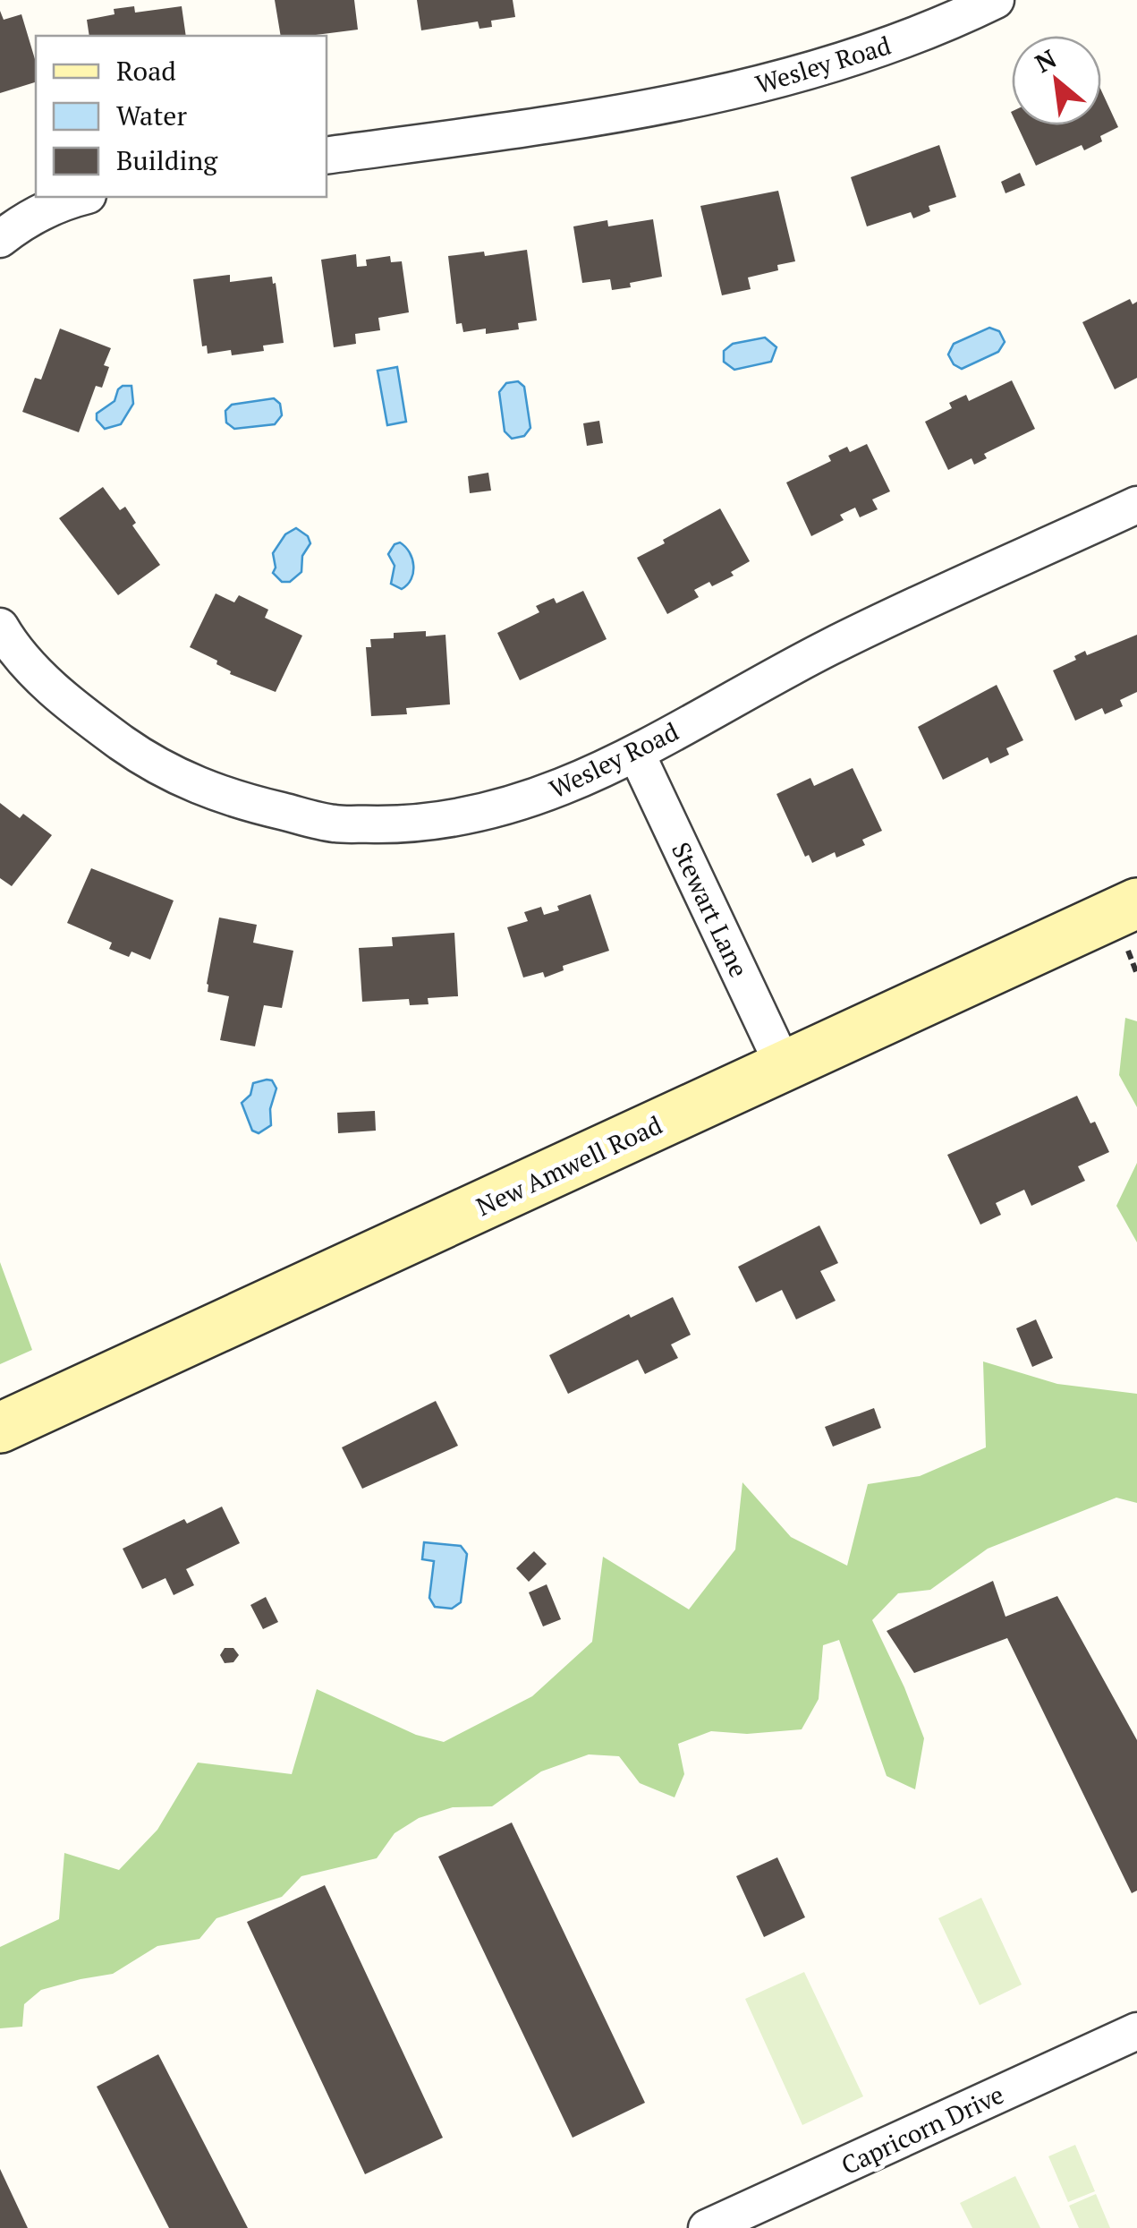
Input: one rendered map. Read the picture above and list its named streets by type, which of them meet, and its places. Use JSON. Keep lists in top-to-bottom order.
{
  "streets": {
    "street": [
      "Wesley Road",
      "Stewart Lane",
      "New Amwell Road",
      "Capricorn Drive"
    ]
  },
  "crossings": [
    ["Wesley Road", "Stewart Lane"],
    ["Stewart Lane", "New Amwell Road"]
  ],
  "legend": ["Road", "Water", "Building"],
  "north": "top left"
}
